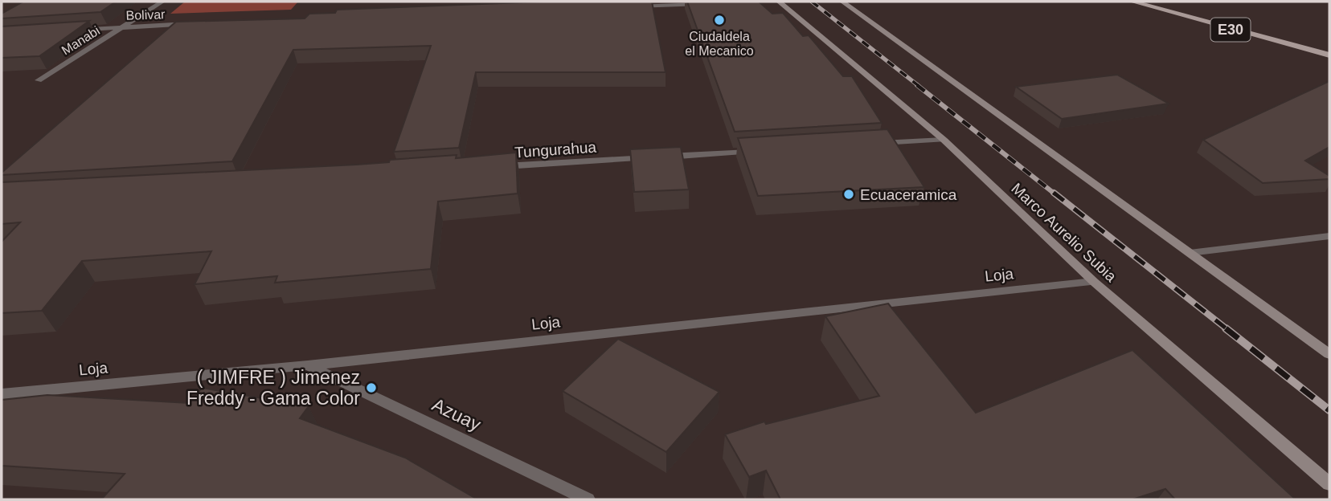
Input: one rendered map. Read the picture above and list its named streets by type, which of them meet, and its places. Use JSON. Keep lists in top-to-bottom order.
{
  "streets": {
    "main road": ["E30", "Marco Aurelio Subia"],
    "street": [
      "Bolivar",
      "Manabi",
      "Tungurahua",
      "Loja",
      "Azuay"
    ]
  },
  "crossings": [
    ["Bolivar", "Manabi"],
    ["Marco Aurelio Subia", "Loja"],
    ["Loja", "Azuay"]
  ],
  "places": ["Ciudaldela el Mecanico", "Ecuaceramica", "( JIMFRE ) Jimenez Freddy - Gama Color"]
}
